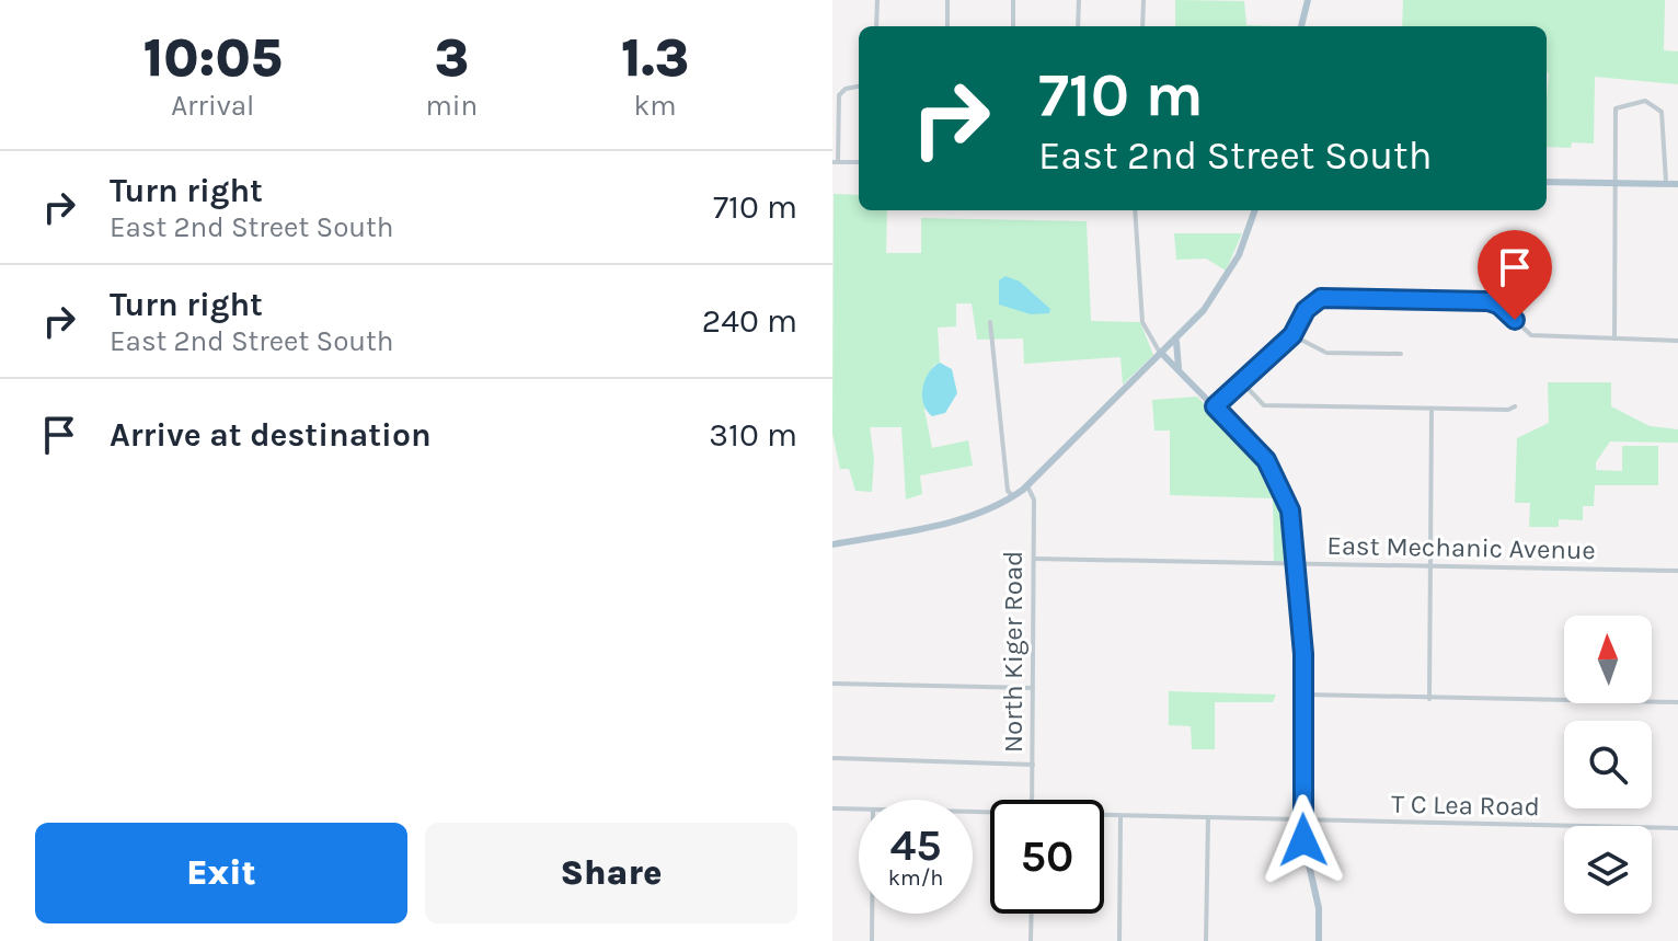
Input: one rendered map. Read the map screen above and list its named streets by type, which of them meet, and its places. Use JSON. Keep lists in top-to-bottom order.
{
  "streets": {
    "street": ["East Mechanic Avenue", "North Kiger Road", "T C Lea Road"]
  },
  "crossings": [
    ["East Mechanic Avenue", "North Kiger Road"]
  ],
  "north": "top",
  "page": {
    "eta": [
      "10:05",
      "Arrival",
      "3",
      "min",
      "1.3",
      "km"
    ],
    "turn": ["710 m", "East 2nd Street South"],
    "list": [
      {
        "name": "Turn right",
        "note": "East 2nd Street South",
        "value": "710 m"
      },
      {
        "name": "Turn right",
        "note": "East 2nd Street South",
        "value": "240 m"
      },
      {
        "name": "Arrive at destination",
        "value": "310 m"
      }
    ],
    "speed": "45 km/h",
    "limit": "50",
    "buttons": ["Exit", "Share"]
  }
}
